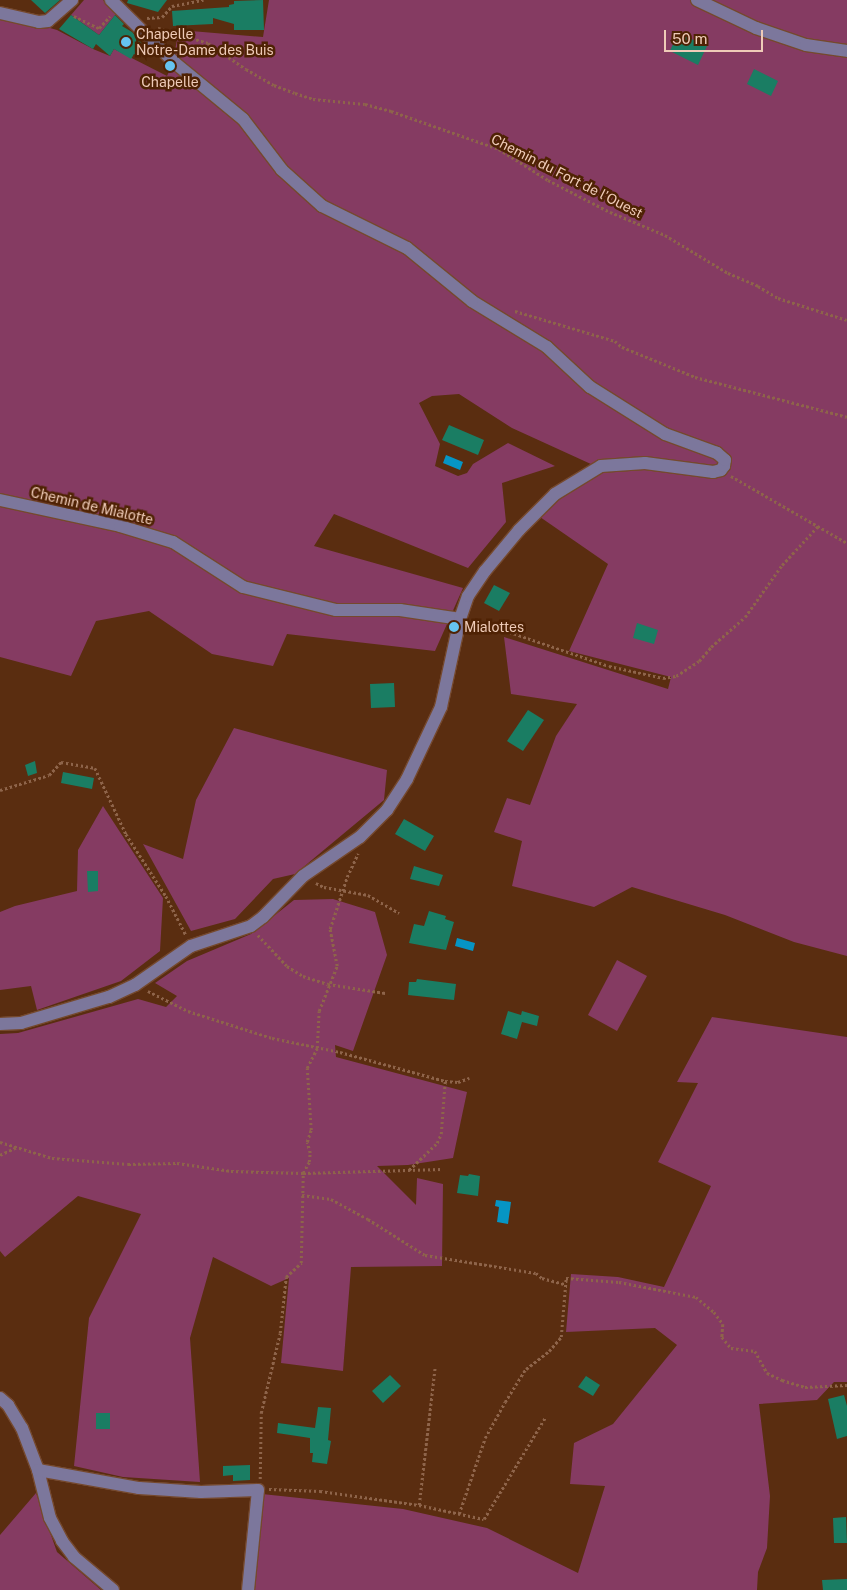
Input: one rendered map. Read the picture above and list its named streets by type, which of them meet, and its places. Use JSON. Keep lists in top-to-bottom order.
{
  "streets": {
    "street": ["Chemin de Mialotte"],
    "path": ["Chemin du Fort de l'Ouest"]
  },
  "places": ["Chapelle Notre-Dame des Buis", "Chapelle", "Mialottes"],
  "scale_bar": "50 m"
}
